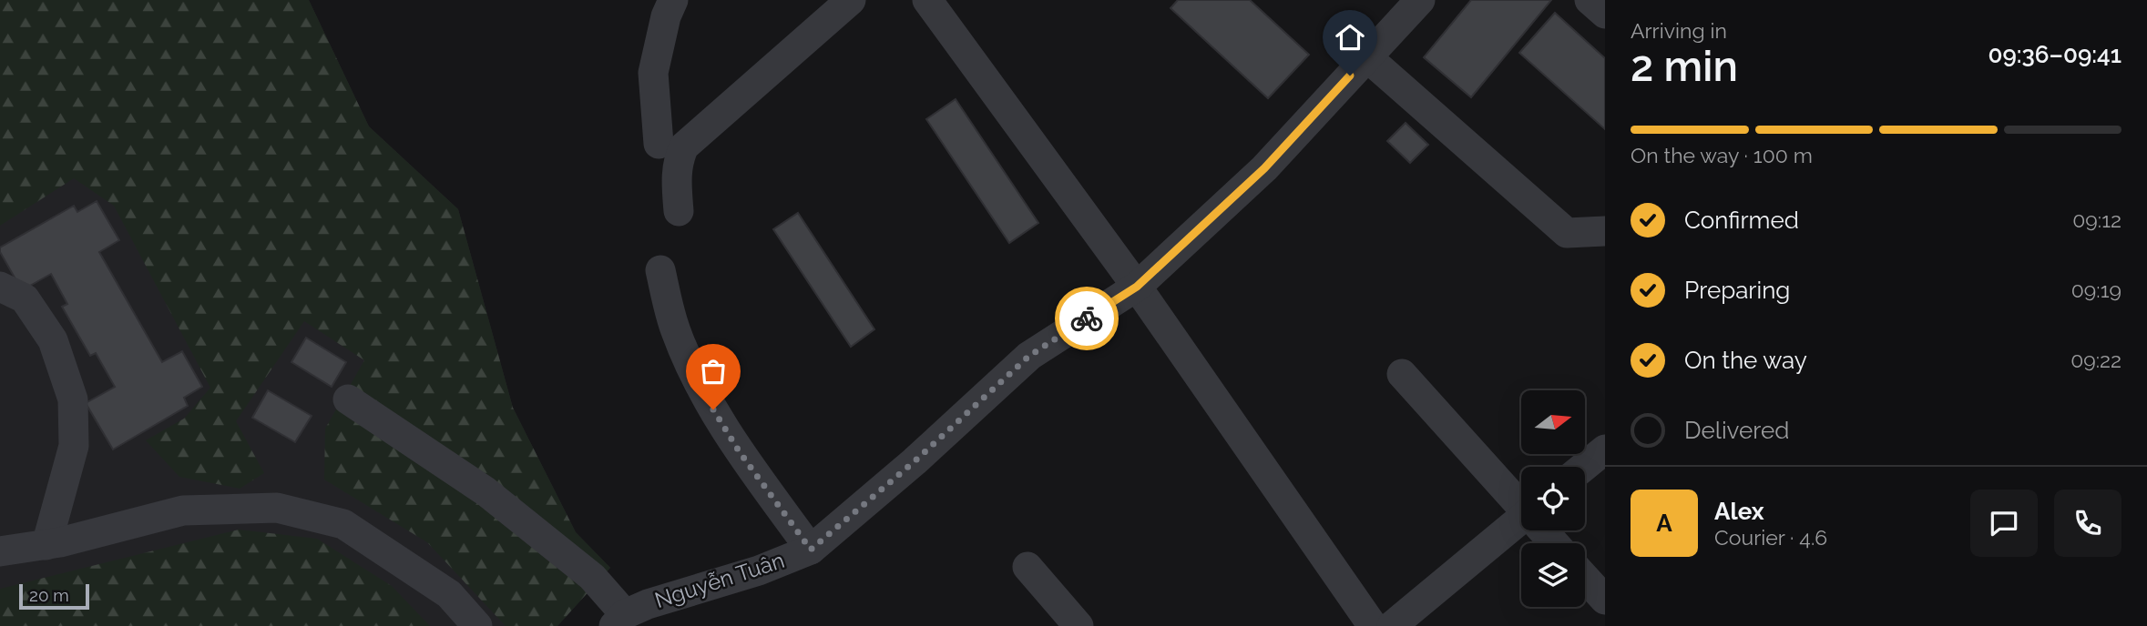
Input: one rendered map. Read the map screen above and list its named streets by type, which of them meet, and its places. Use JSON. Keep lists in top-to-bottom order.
{
  "streets": {
    "street": ["Nguyễn Tuân"]
  },
  "scale_bar": "20 m",
  "north": "right",
  "page": {
    "heading": ["2 min", "Arriving in", "09:36–09:41"],
    "panel": ["Alex", "Courier · 4.6"],
    "bar": "On the way · 100 m",
    "list": [
      ["Confirmed", "09:12"],
      ["Preparing", "09:19"],
      ["On the way", "09:22"],
      "Delivered"
    ],
    "round": "A",
    "scale": "20 m"
  }
}
